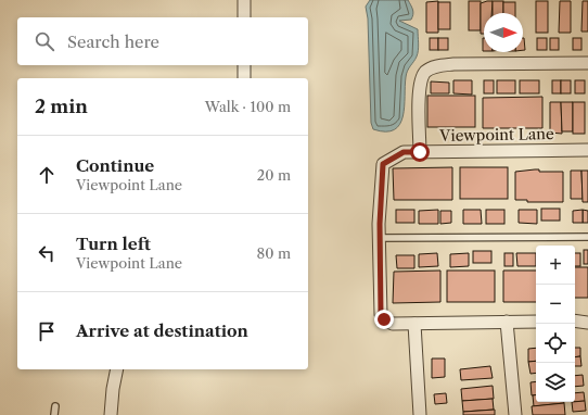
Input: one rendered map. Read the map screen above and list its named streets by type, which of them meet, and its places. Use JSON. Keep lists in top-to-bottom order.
{
  "streets": {
    "street": ["Viewpoint Lane"]
  },
  "north": "right",
  "page": {
    "search": "Search here",
    "heading": ["2 min", "Walk · 100 m"],
    "list": [
      ["Continue", "Viewpoint Lane", "20 m"],
      ["Turn left", "Viewpoint Lane", "80 m"],
      "Arrive at destination"
    ],
    "map_buttons": ["+", "−"]
  }
}
